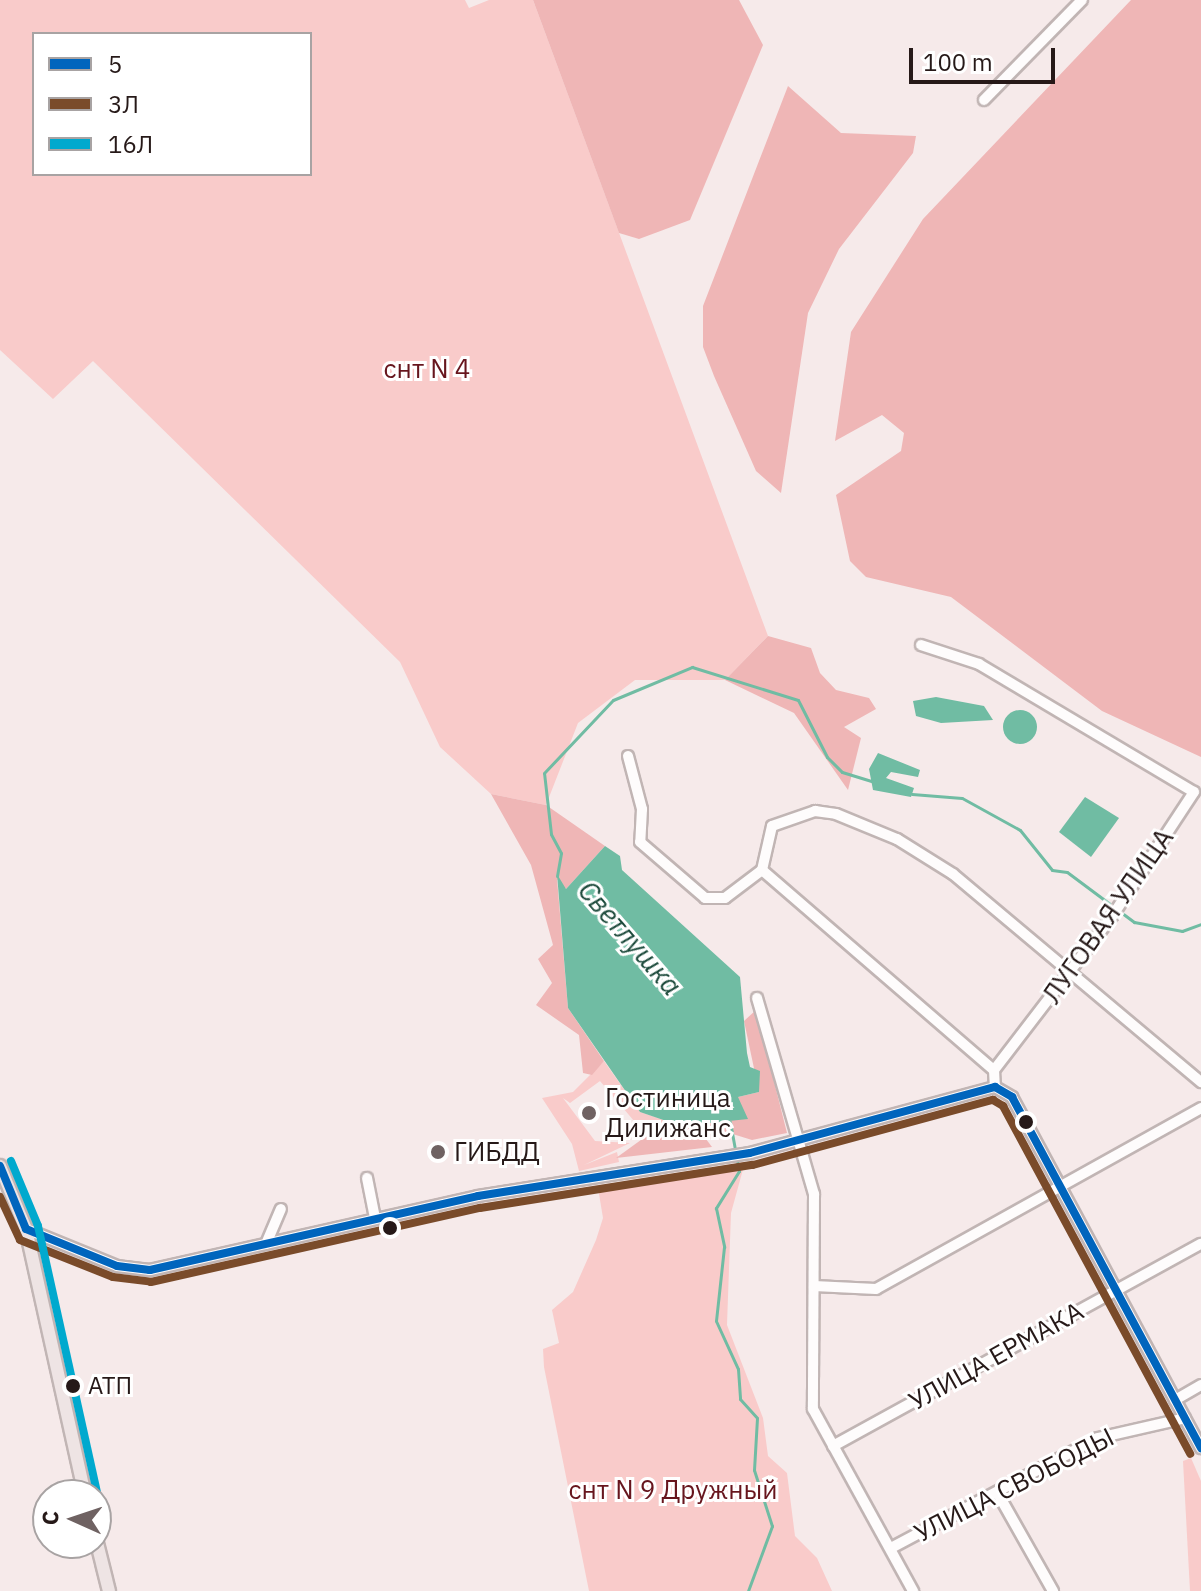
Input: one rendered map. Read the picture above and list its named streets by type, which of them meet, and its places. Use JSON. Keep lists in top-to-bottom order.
{
  "streets": {
    "street": ["ЛУГОВАЯ УЛИЦА", "УЛИЦА ЕРМАКА", "УЛИЦА СВОБОДЫ"]
  },
  "water": ["Светлушка"],
  "parks": ["снт N 4", "снт N 9 Дружный"],
  "places": ["Гостиница Дилижанс", "ГИБДД", "АТП"],
  "lines": ["transit line 5", "transit line 3Л", "transit line 16Л"],
  "legend": ["5", "3Л", "16Л"],
  "scale_bar": "100 m",
  "north": "left"
}
